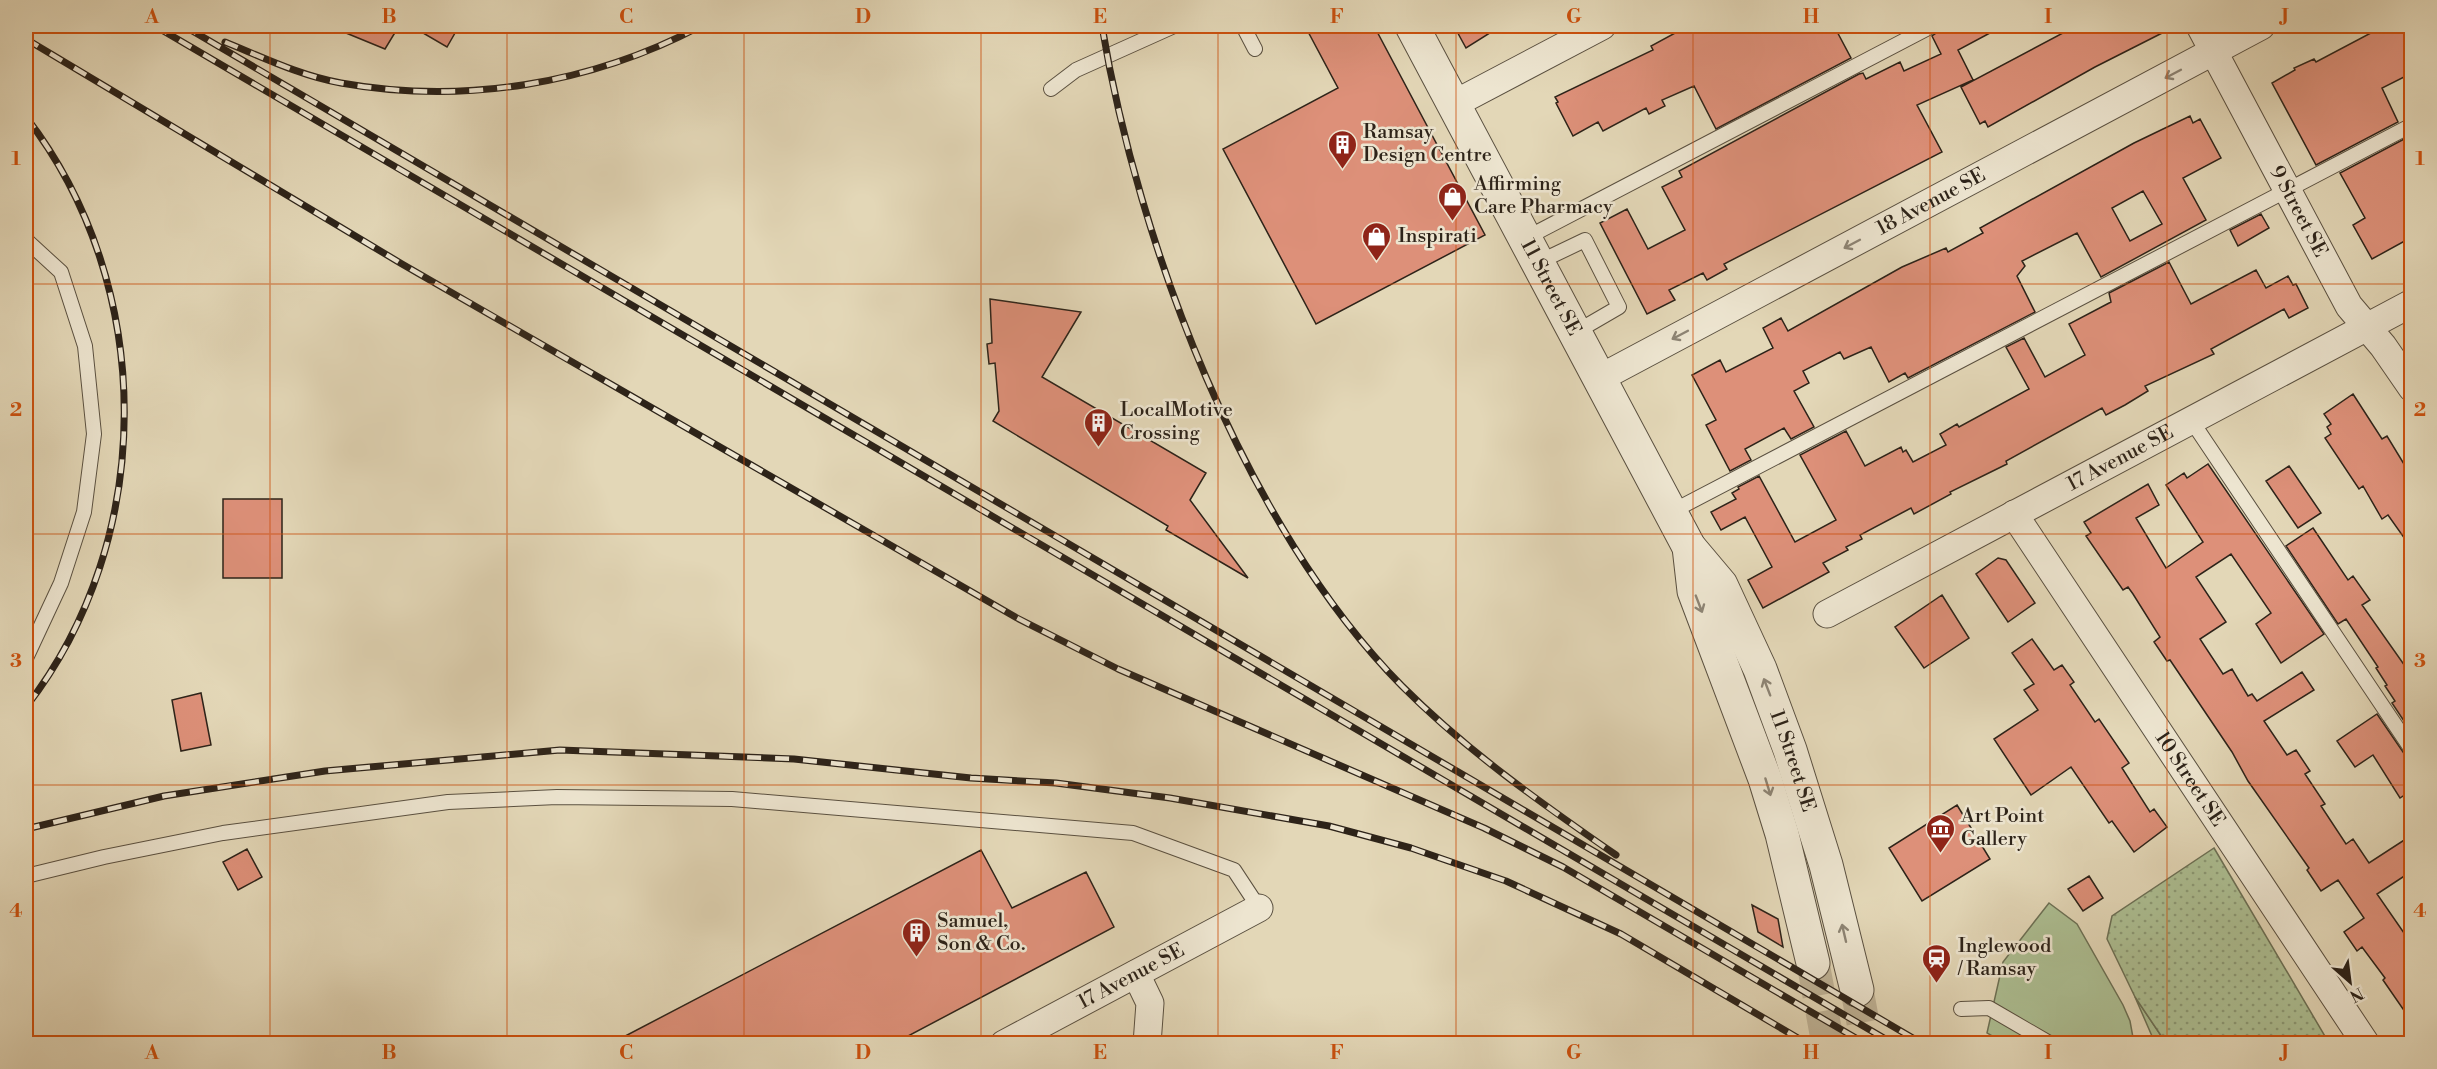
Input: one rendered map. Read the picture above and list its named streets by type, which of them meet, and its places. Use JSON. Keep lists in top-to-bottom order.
{
  "streets": {
    "street": [
      "18 Avenue SE",
      "9 Street SE",
      "11 Street SE",
      "17 Avenue SE",
      "10 Street SE"
    ]
  },
  "crossings": [
    ["18 Avenue SE", "9 Street SE"],
    ["18 Avenue SE", "11 Street SE"],
    ["9 Street SE", "17 Avenue SE"],
    ["17 Avenue SE", "10 Street SE"]
  ],
  "one_way": ["18 Avenue SE"],
  "places": {
    "building": ["Ramsay Design Centre", "LocalMotive Crossing", "Samuel, Son & Co."],
    "shop": ["Affirming Care Pharmacy", "Inspirati"],
    "museum": ["Art Point Gallery"],
    "station": ["Inglewood / Ramsay"]
  },
  "north": "bottom right",
  "grid": {
    "columns": [
      "A",
      "B",
      "C",
      "D",
      "E",
      "F",
      "G",
      "H",
      "I",
      "J"
    ],
    "rows": [
      "1",
      "2",
      "3",
      "4"
    ]
  }
}
